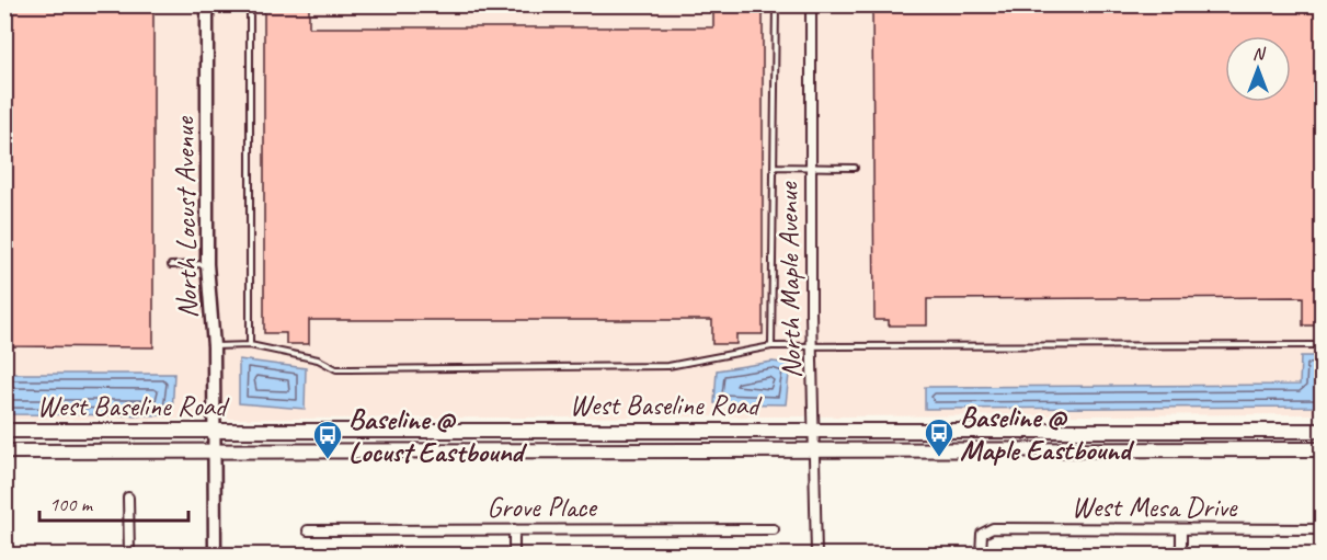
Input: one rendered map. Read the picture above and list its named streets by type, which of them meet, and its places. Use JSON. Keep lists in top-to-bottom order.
{
  "streets": {
    "main road": ["West Baseline Road"],
    "street": [
      "North Locust Avenue",
      "North Maple Avenue",
      "Grove Place",
      "West Mesa Drive"
    ]
  },
  "crossings": [
    ["North Locust Avenue", "West Baseline Road"],
    ["North Maple Avenue", "West Baseline Road"]
  ],
  "places": {
    "bus stop": ["Baseline @ Maple Eastbound", "Baseline @ Locust Eastbound"]
  },
  "scale_bar": "100 m",
  "north": "top"
}
